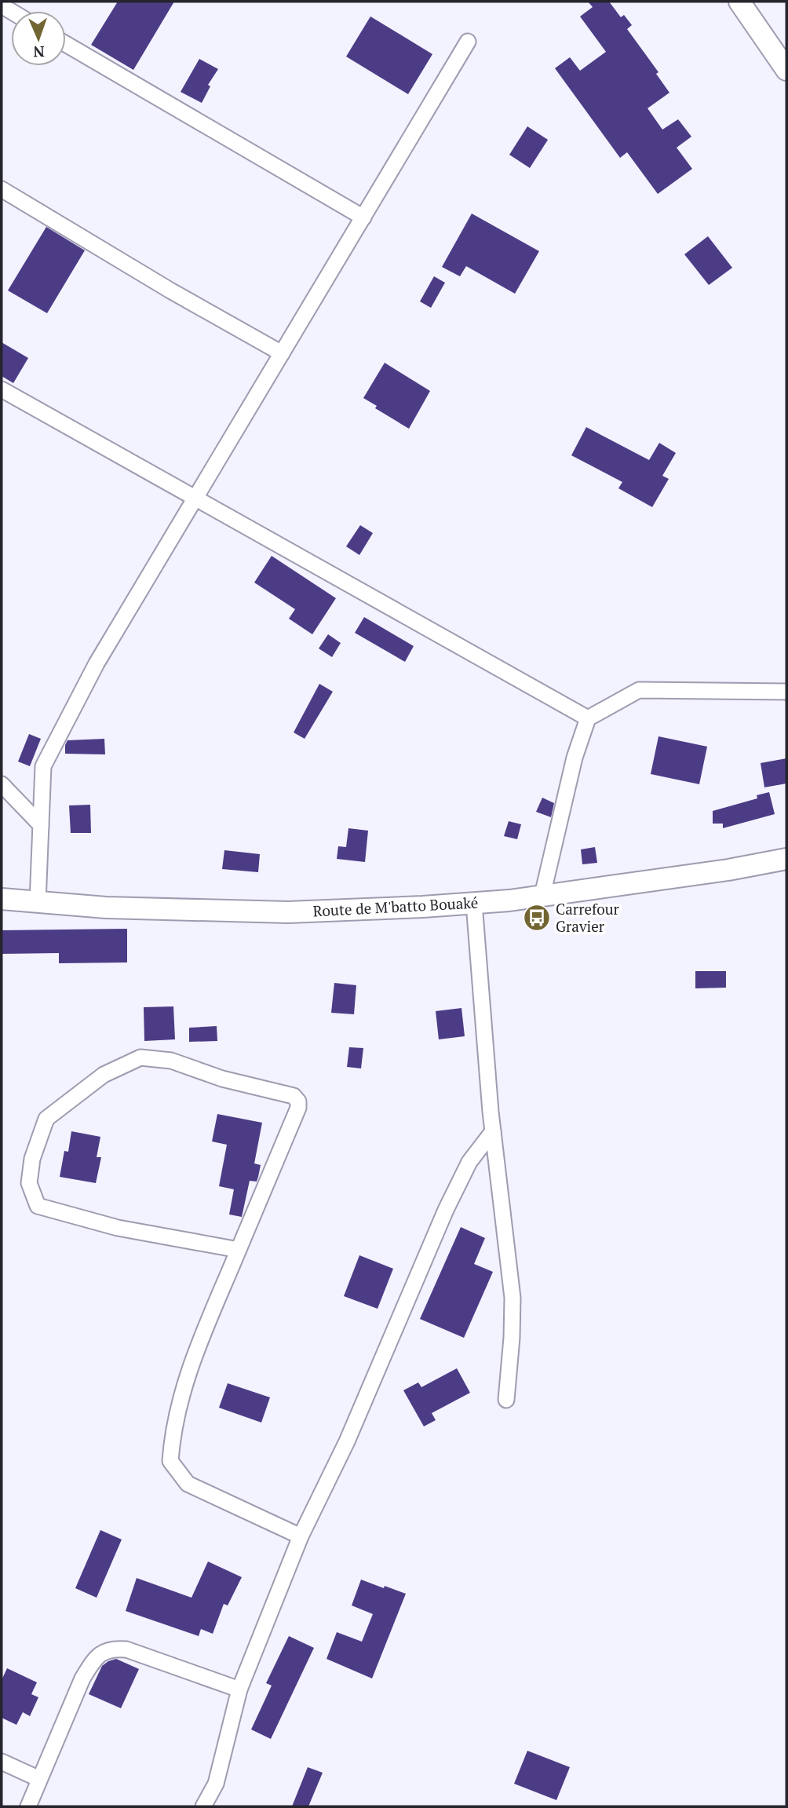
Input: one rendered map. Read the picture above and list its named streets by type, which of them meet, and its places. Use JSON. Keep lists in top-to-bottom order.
{
  "streets": {
    "street": ["Route de M'batto Bouaké"]
  },
  "places": {
    "bus stop": ["Carrefour Gravier"]
  },
  "north": "bottom"
}
